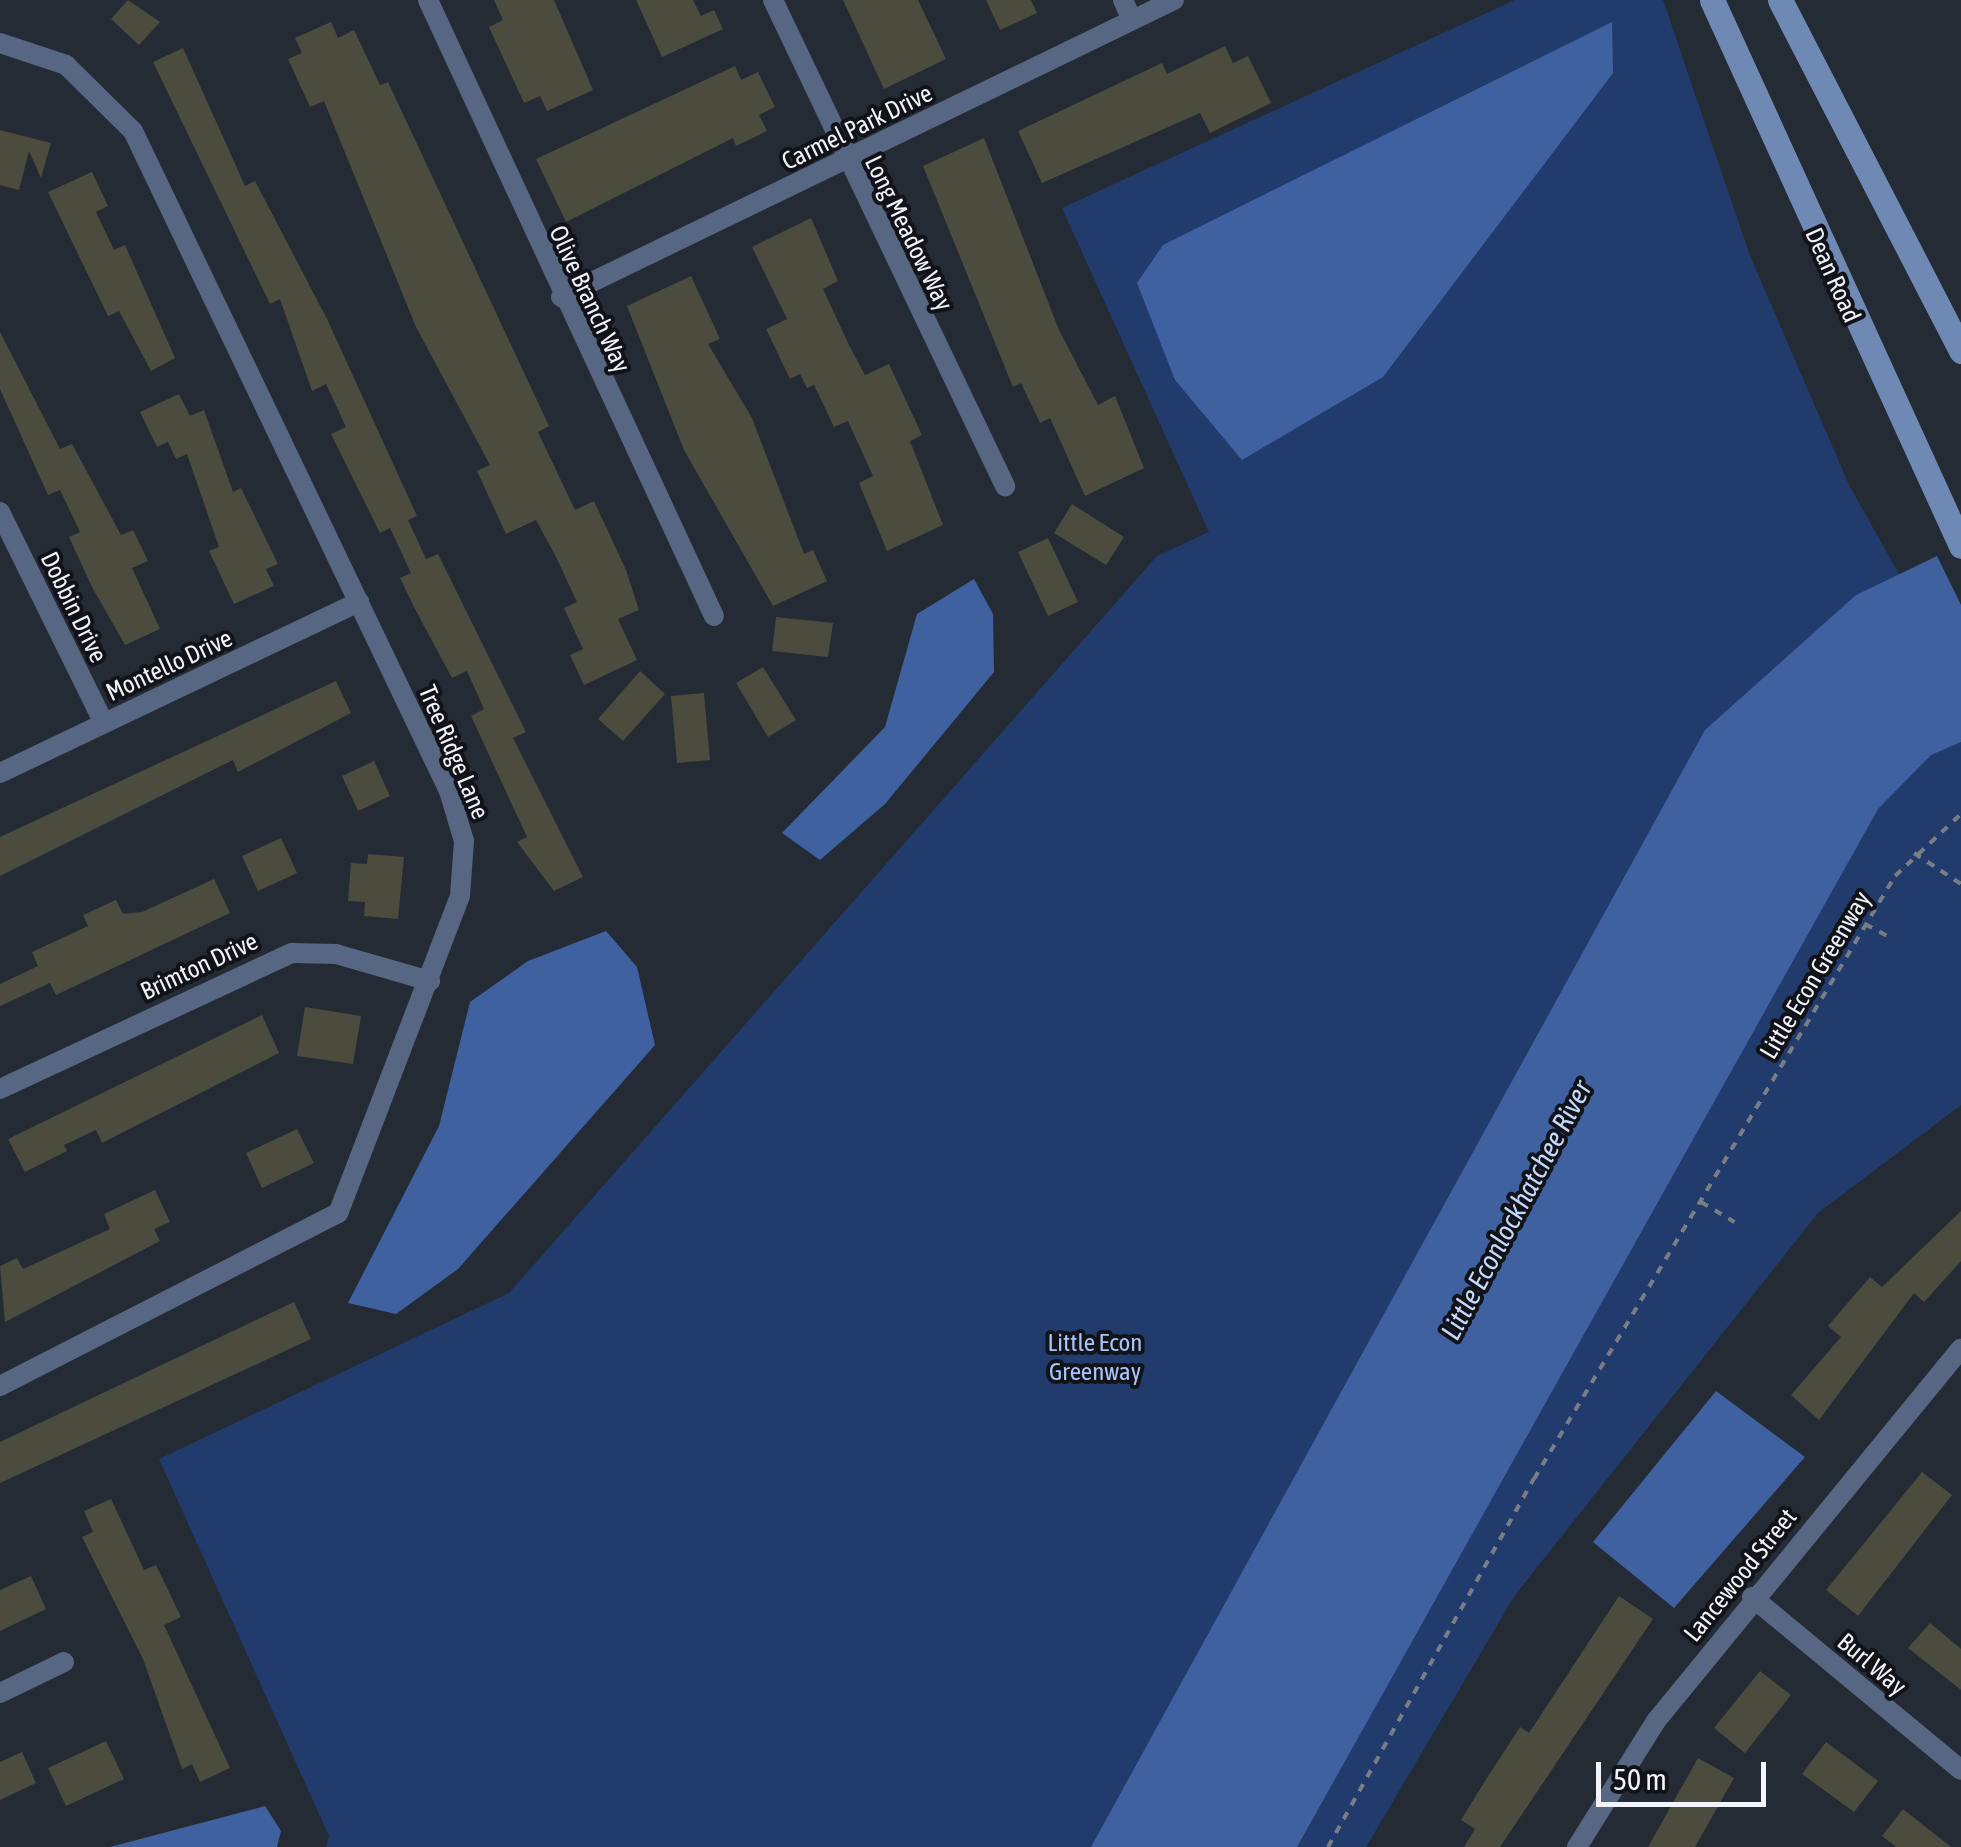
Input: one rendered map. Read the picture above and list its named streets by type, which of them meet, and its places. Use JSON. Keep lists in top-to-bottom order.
{
  "streets": {
    "main road": ["Dean Road"],
    "street": [
      "Carmel Park Drive",
      "Long Meadow Way",
      "Olive Branch Way",
      "Dobbin Drive",
      "Montello Drive",
      "Tree Ridge Lane",
      "Brimton Drive",
      "Lancewood Street",
      "Burl Way"
    ],
    "path": ["Little Econ Greenway"]
  },
  "crossings": [
    ["Carmel Park Drive", "Long Meadow Way"],
    ["Carmel Park Drive", "Olive Branch Way"],
    ["Dobbin Drive", "Montello Drive"],
    ["Montello Drive", "Tree Ridge Lane"],
    ["Tree Ridge Lane", "Brimton Drive"],
    ["Lancewood Street", "Burl Way"]
  ],
  "water": ["Little Econlockhatchee River"],
  "parks": ["Little Econ Greenway"],
  "scale_bar": "50 m"
}
